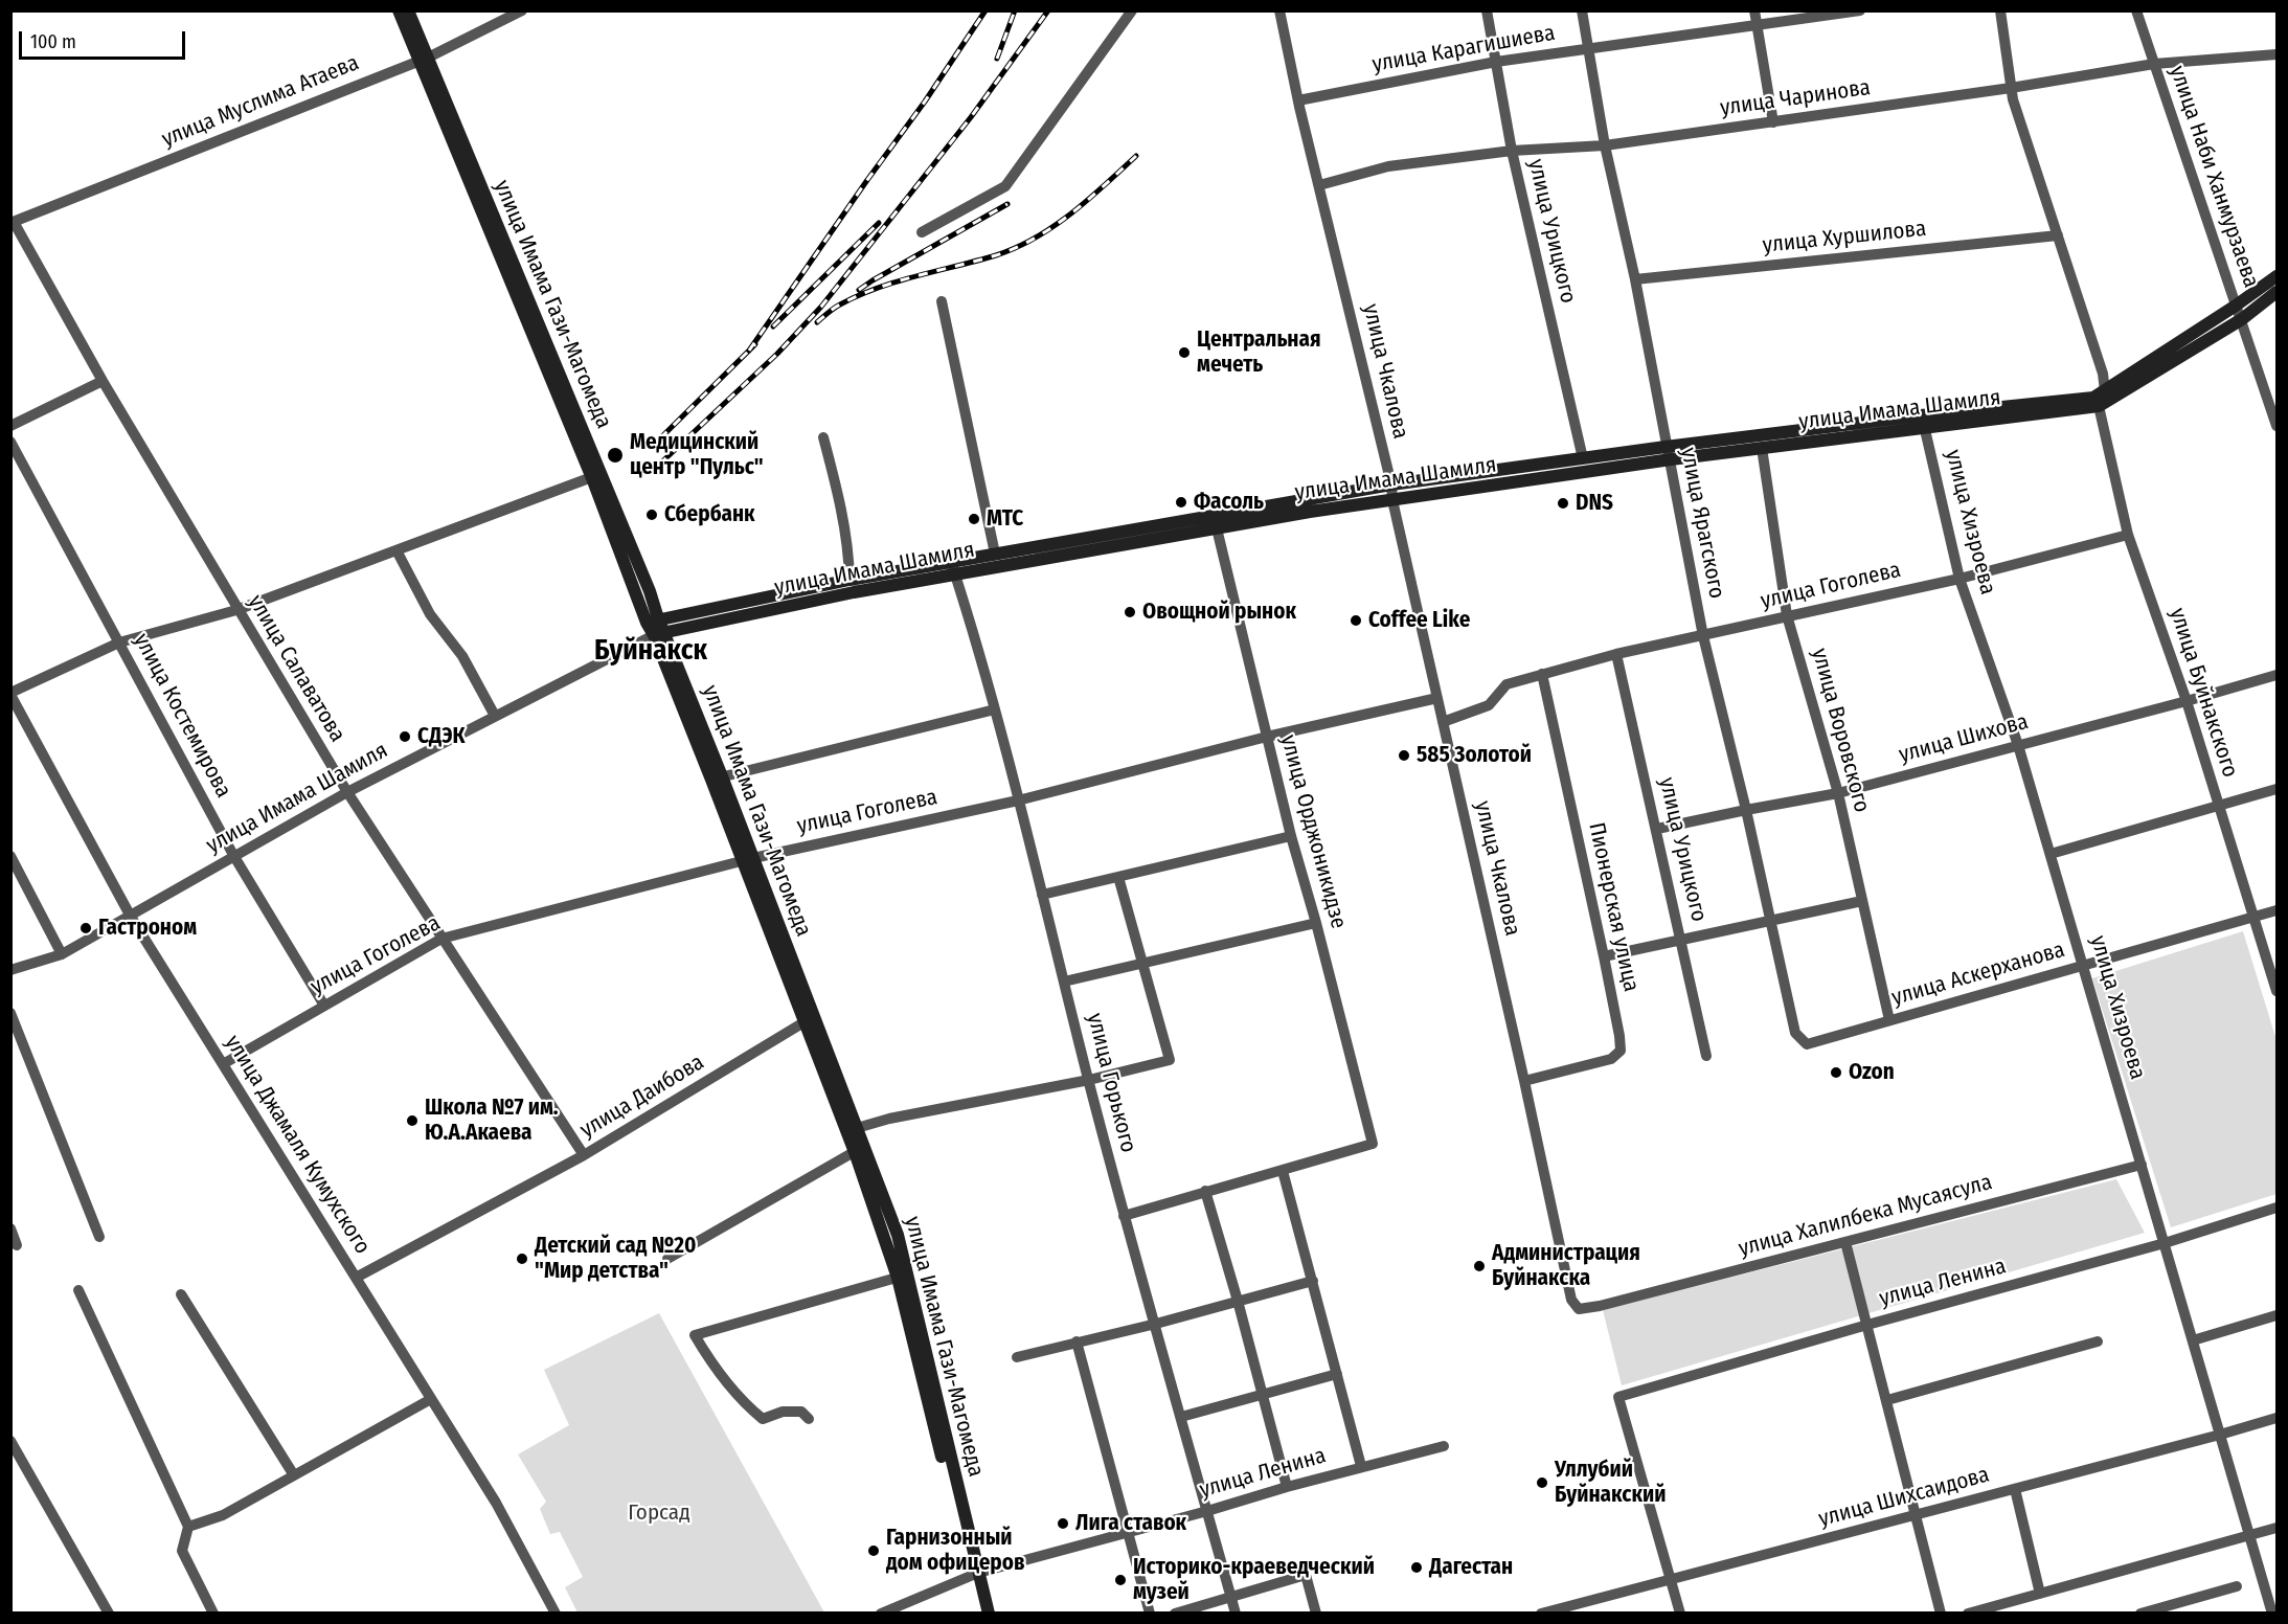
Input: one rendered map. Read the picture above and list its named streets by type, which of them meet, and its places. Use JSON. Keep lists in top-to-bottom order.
{
  "streets": {
    "main road": ["улица Имама Гази-Магомеда", "улица Имама Шамиля"],
    "street": [
      "улица Карагишиева",
      "улица Чаринова",
      "улица Муслима Атаева",
      "улица Наби Ханмурзаева",
      "улица Урицкого",
      "улица Хуршилова",
      "улица Чкалова",
      "улица Хизроева",
      "улица Ярагского",
      "улица Гоголева",
      "улица Салаватова",
      "улица Буйнакского",
      "улица Костемирова",
      "улица Воровского",
      "улица Шихова",
      "улица Орджоникидзе",
      "Пионерская улица",
      "улица Аскерханова",
      "улица Горького",
      "улица Даибова",
      "улица Джамаля Кумухского",
      "улица Халилбека Мусаясула",
      "улица Ленина",
      "улица Шихсаидова"
    ]
  },
  "crossings": [
    ["улица Карагишиева", "улица Урицкого"],
    ["улица Карагишиева", "улица Чкалова"],
    ["улица Карагишиева", "улица Ярагского"],
    ["улица Чаринова", "улица Наби Ханмурзаева"],
    ["улица Чаринова", "улица Урицкого"],
    ["улица Чаринова", "улица Чкалова"],
    ["улица Чаринова", "улица Ярагского"],
    ["улица Муслима Атаева", "улица Имама Гази-Магомеда"],
    ["улица Муслима Атаева", "улица Салаватова"],
    ["улица Наби Ханмурзаева", "улица Имама Шамиля"],
    ["улица Урицкого", "улица Имама Шамиля"],
    ["улица Урицкого", "улица Гоголева"],
    ["улица Урицкого", "улица Шихова"],
    ["улица Хуршилова", "улица Ярагского"],
    ["улица Имама Гази-Магомеда", "улица Имама Шамиля"],
    ["улица Имама Гази-Магомеда", "улица Гоголева"],
    ["улица Имама Гази-Магомеда", "улица Даибова"],
    ["улица Чкалова", "улица Имама Шамиля"],
    ["улица Чкалова", "улица Гоголева"],
    ["улица Чкалова", "Пионерская улица"],
    ["улица Чкалова", "улица Халилбека Мусаясула"],
    ["улица Имама Шамиля", "улица Хизроева"],
    ["улица Имама Шамиля", "улица Ярагского"],
    ["улица Имама Шамиля", "улица Салаватова"],
    ["улица Имама Шамиля", "улица Буйнакского"],
    ["улица Имама Шамиля", "улица Костемирова"],
    ["улица Имама Шамиля", "улица Воровского"],
    ["улица Имама Шамиля", "улица Орджоникидзе"],
    ["улица Имама Шамиля", "улица Горького"],
    ["улица Имама Шамиля", "улица Джамаля Кумухского"],
    ["улица Хизроева", "улица Гоголева"],
    ["улица Хизроева", "улица Шихова"],
    ["улица Хизроева", "улица Аскерханова"],
    ["улица Хизроева", "улица Халилбека Мусаясула"],
    ["улица Хизроева", "улица Ленина"],
    ["улица Хизроева", "улица Шихсаидова"],
    ["улица Ярагского", "улица Гоголева"],
    ["улица Ярагского", "улица Шихова"],
    ["улица Ярагского", "улица Аскерханова"],
    ["улица Гоголева", "улица Салаватова"],
    ["улица Гоголева", "улица Буйнакского"],
    ["улица Гоголева", "улица Костемирова"],
    ["улица Гоголева", "улица Воровского"],
    ["улица Гоголева", "улица Орджоникидзе"],
    ["улица Гоголева", "Пионерская улица"],
    ["улица Гоголева", "улица Горького"],
    ["улица Гоголева", "улица Джамаля Кумухского"],
    ["улица Салаватова", "улица Даибова"],
    ["улица Буйнакского", "улица Шихова"],
    ["улица Буйнакского", "улица Аскерханова"],
    ["улица Воровского", "улица Шихова"],
    ["улица Воровского", "улица Аскерханова"],
    ["улица Горького", "улица Ленина"],
    ["улица Даибова", "улица Джамаля Кумухского"],
    ["улица Ленина", "улица Шихсаидова"]
  ],
  "districts": ["Буйнакск"],
  "parks": ["Горсад"],
  "places": [
    "Центральная мечеть",
    "Медицинский центр \"Пульс\"",
    "Фасоль",
    "DNS",
    "Сбербанк",
    "МТС",
    "Овощной рынок",
    "Coffee Like",
    "СДЭК",
    "585 Золотой",
    "Гастроном",
    "Ozon",
    "Школа №7 им. Ю.А.Акаева",
    "Детский сад №20 \"Мир детства\"",
    "Администрация Буйнакска",
    "Уллубий Буйнакский",
    "Лига ставок",
    "Гарнизонный дом офицеров",
    "Дагестан",
    "Историко-краеведческий музей"
  ],
  "scale_bar": "100 m"
}
